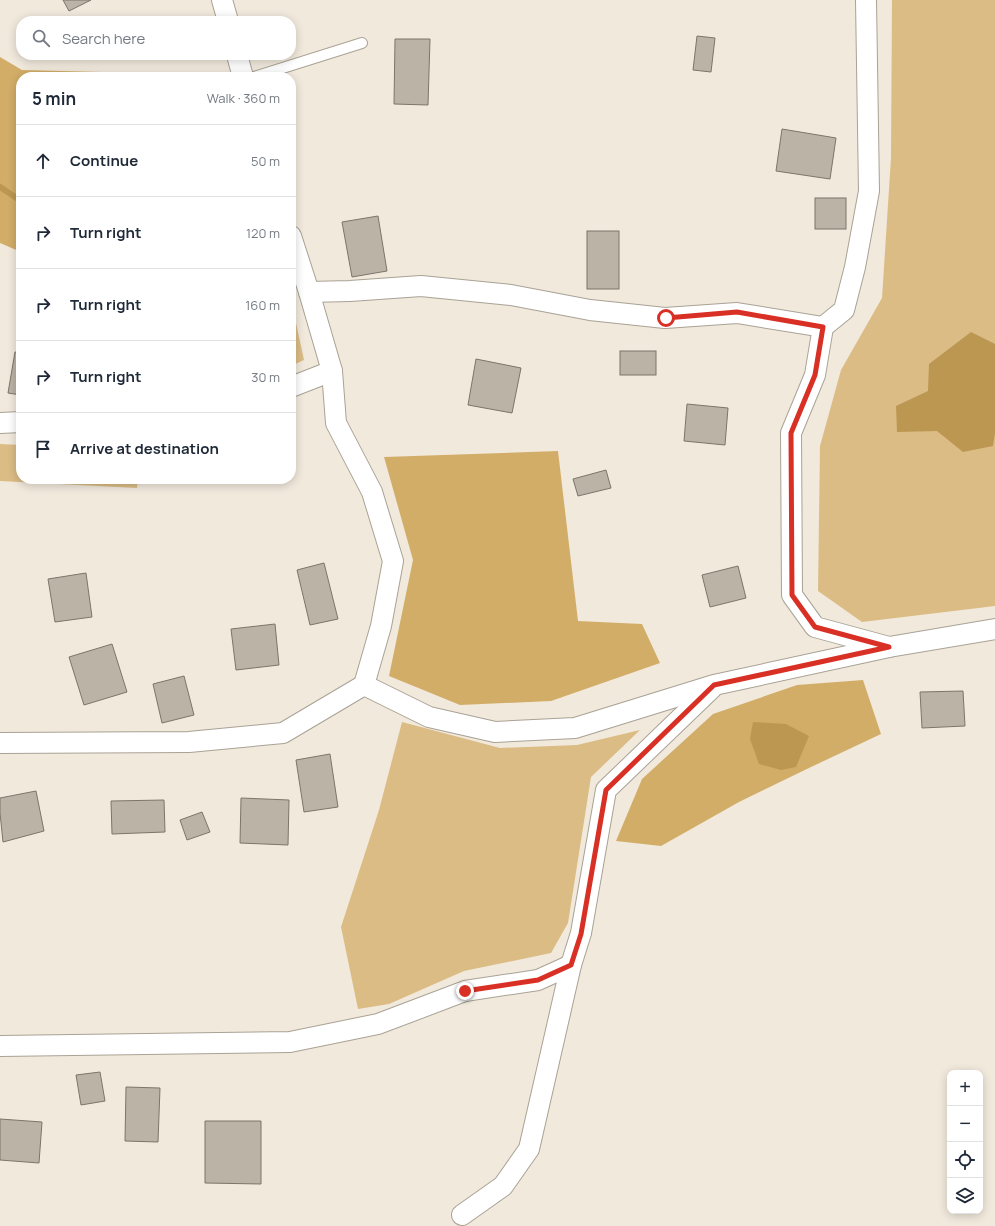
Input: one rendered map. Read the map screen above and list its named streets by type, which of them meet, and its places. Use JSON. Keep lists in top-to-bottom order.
{
  "page": {
    "search": "Search here",
    "heading": ["5 min", "Walk · 360 m"],
    "list": [
      ["Continue", "50 m"],
      ["Turn right", "120 m"],
      ["Turn right", "160 m"],
      ["Turn right", "30 m"],
      "Arrive at destination"
    ],
    "map_buttons": ["+", "−"]
  }
}
